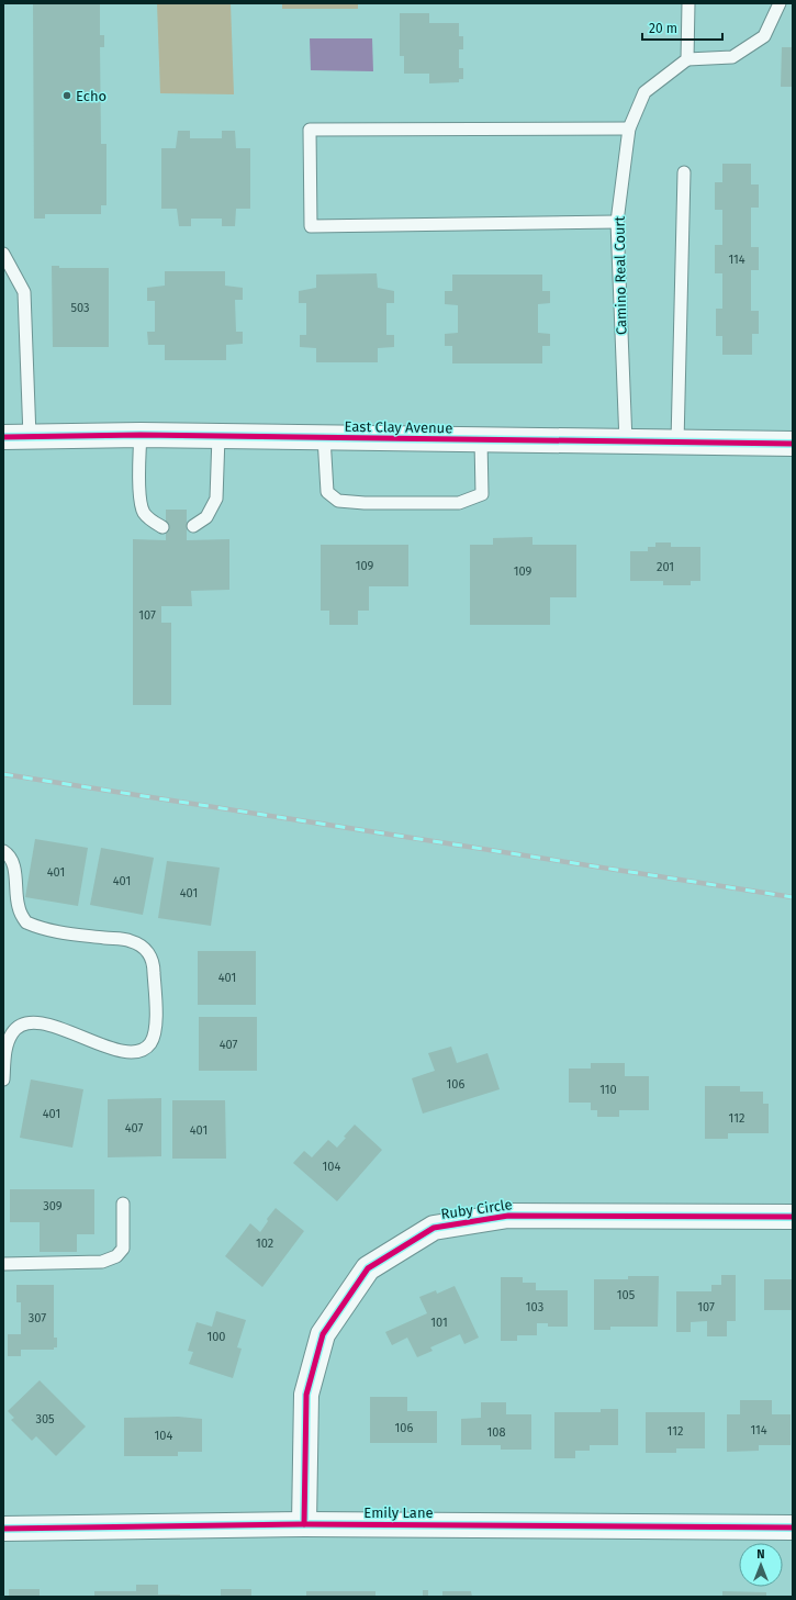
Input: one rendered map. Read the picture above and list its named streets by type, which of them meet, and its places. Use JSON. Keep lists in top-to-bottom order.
{
  "streets": {
    "street": ["East Clay Avenue", "Ruby Circle", "Emily Lane"],
    "lane": ["Camino Real Court"]
  },
  "crossings": [
    ["Camino Real Court", "East Clay Avenue"],
    ["Ruby Circle", "Emily Lane"]
  ],
  "places": ["Echo"],
  "house_numbers": [
    "114",
    "503",
    "109",
    "201",
    "109",
    "107",
    "401",
    "401",
    "401",
    "401",
    "407",
    "106",
    "110",
    "401",
    "112",
    "407",
    "401",
    "104",
    "309",
    "102",
    "105",
    "103",
    "107",
    "307",
    "101",
    "100",
    "305",
    "106",
    "114",
    "112",
    "108",
    "104"
  ],
  "scale_bar": "20 m",
  "north": "top"
}
